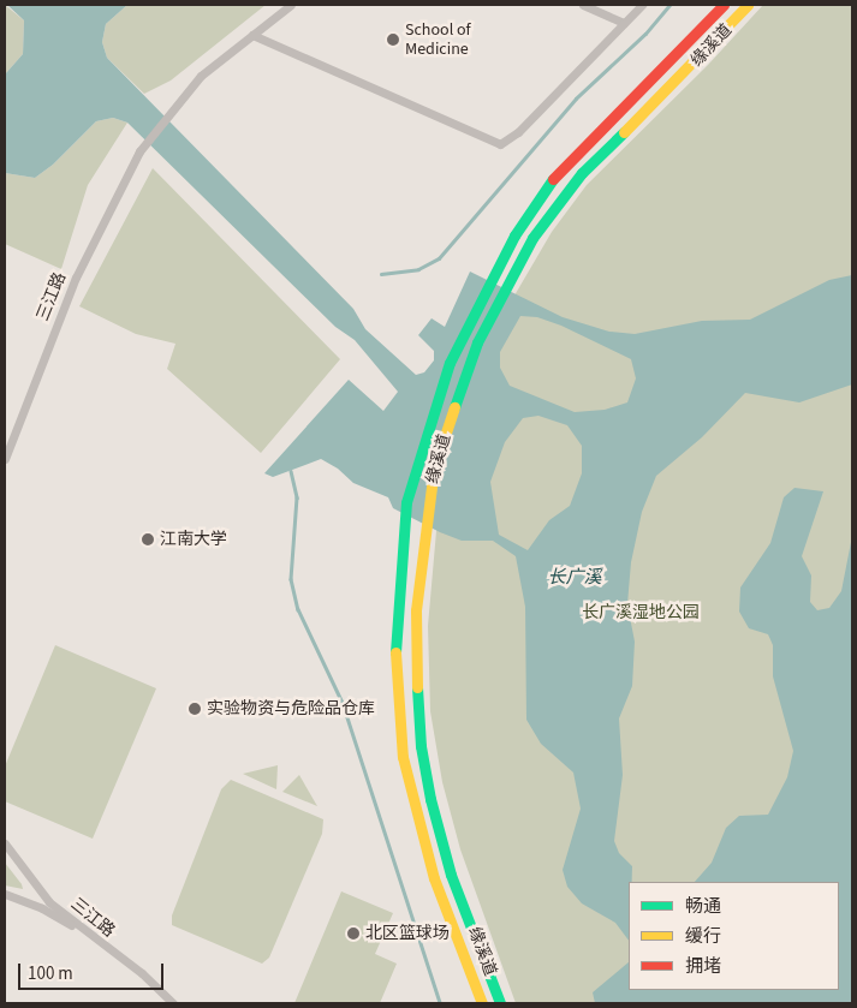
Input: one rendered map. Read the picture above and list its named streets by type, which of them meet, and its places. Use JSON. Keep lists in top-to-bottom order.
{
  "streets": {
    "main road": ["缘溪道"],
    "street": ["三江路"]
  },
  "water": ["长广溪"],
  "parks": ["长广溪湿地公园"],
  "places": [
    "School of Medicine",
    "江南大学",
    "实验物资与危险品仓库",
    "北区篮球场"
  ],
  "legend": ["畅通", "缓行", "拥堵"],
  "scale_bar": "100 m"
}
